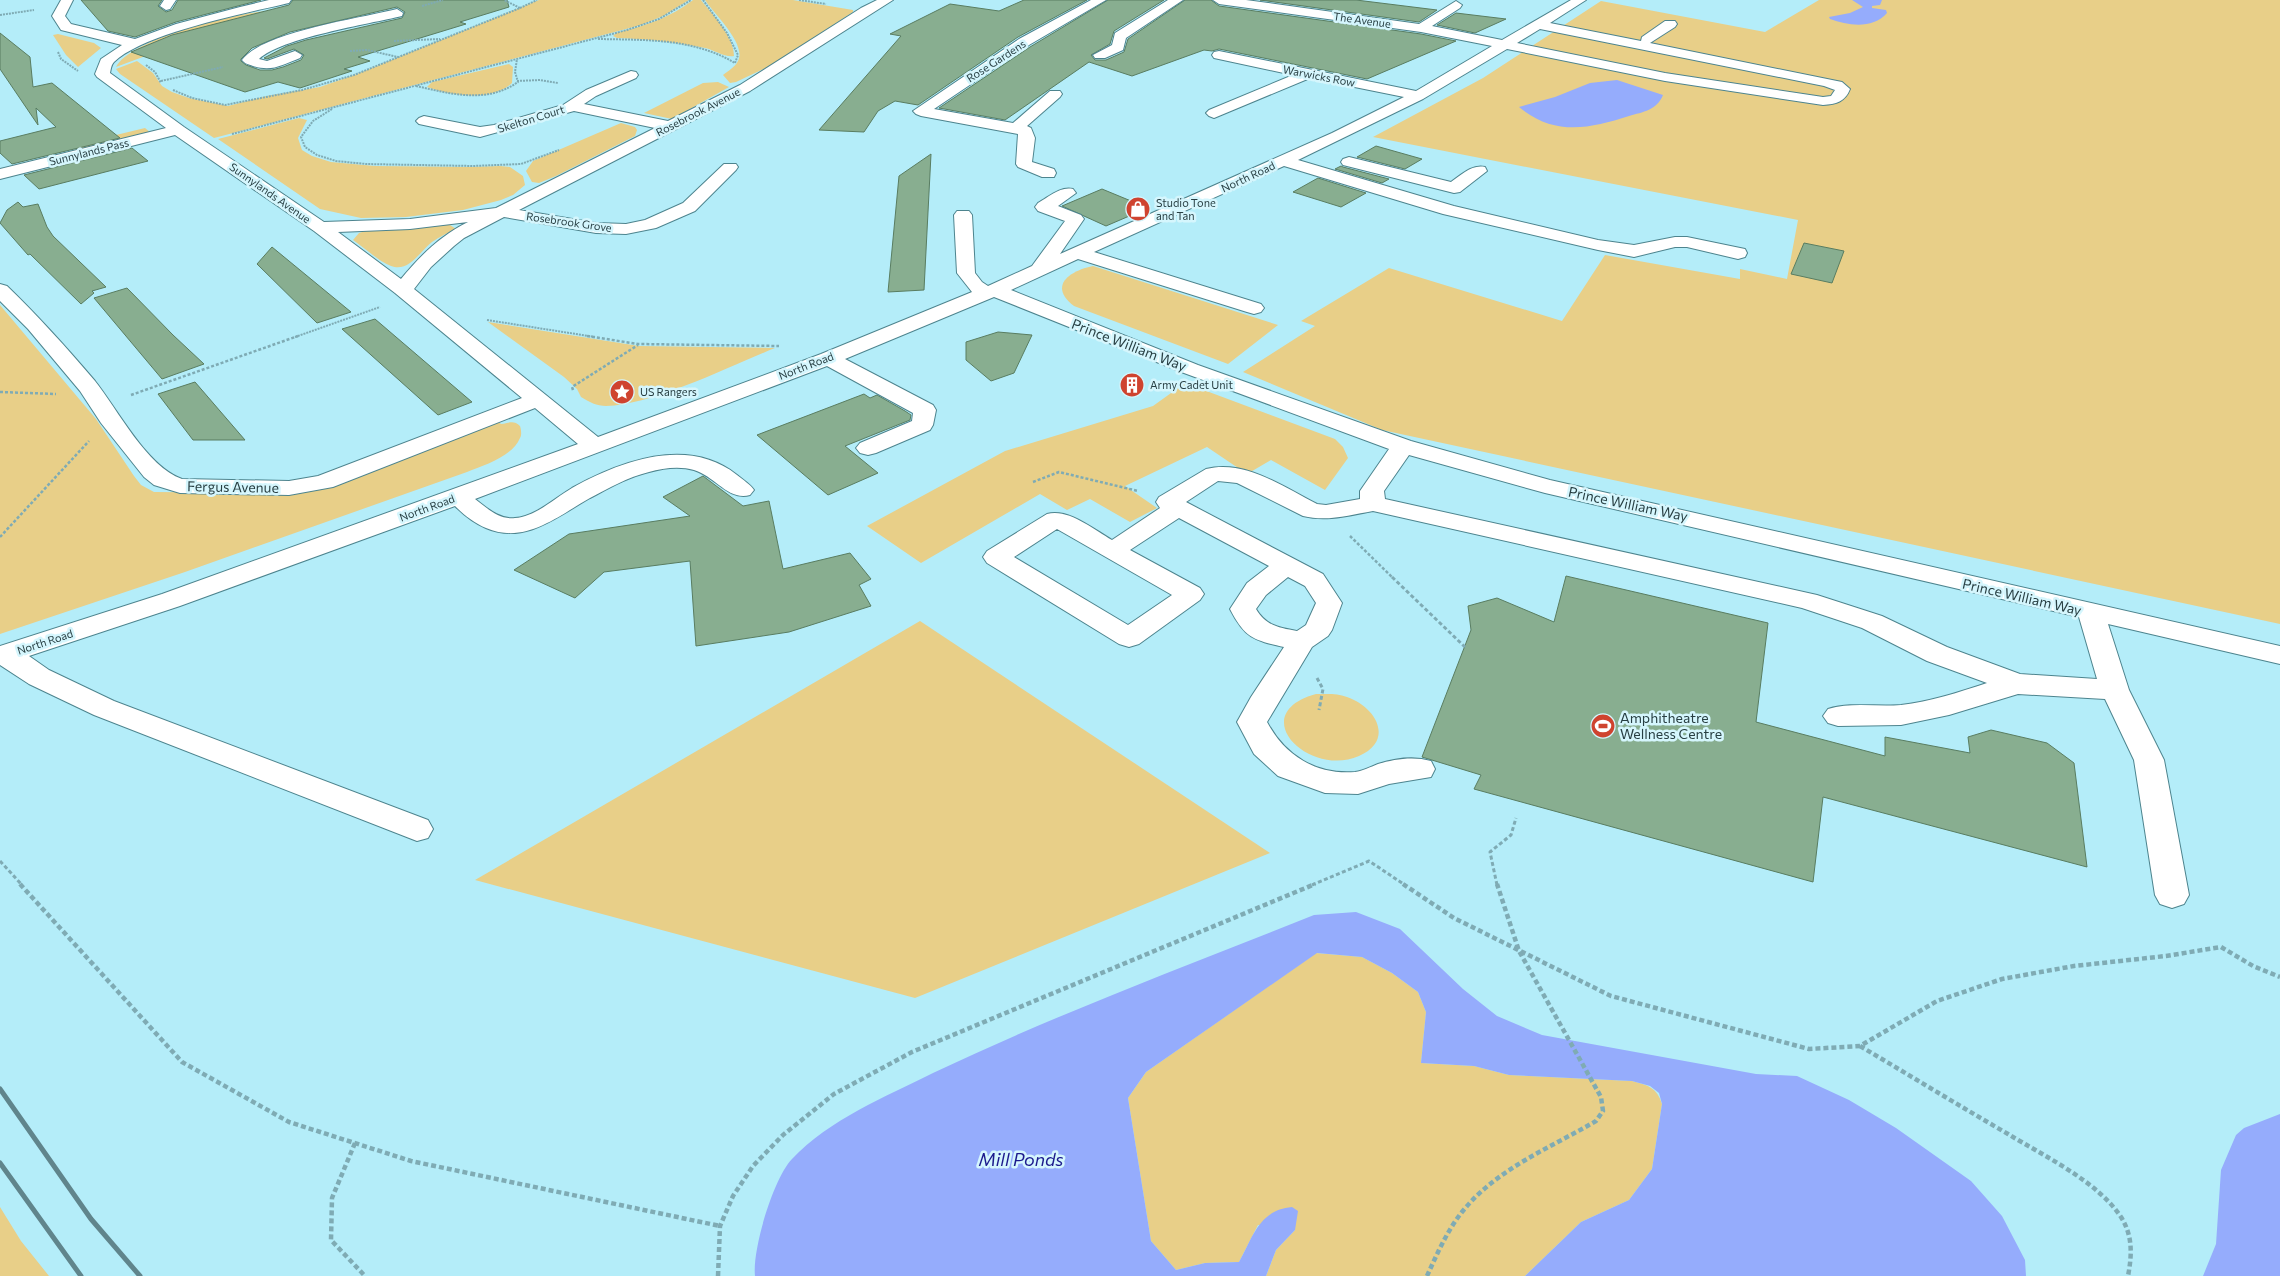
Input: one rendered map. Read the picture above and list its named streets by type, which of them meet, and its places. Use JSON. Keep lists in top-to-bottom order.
{
  "streets": {
    "street": [
      "The Avenue",
      "Rose Gardens",
      "Warwicks Row",
      "Rosebrook Avenue",
      "Skelton Court",
      "Sunnylands Pass",
      "North Road",
      "Sunnylands Avenue",
      "Rosebrook Grove",
      "Prince William Way",
      "Fergus Avenue"
    ]
  },
  "crossings": [
    ["The Avenue", "North Road"],
    ["Warwicks Row", "North Road"],
    ["Rosebrook Avenue", "Sunnylands Avenue"],
    ["Rosebrook Avenue", "Rosebrook Grove"],
    ["Sunnylands Pass", "Sunnylands Avenue"],
    ["North Road", "Sunnylands Avenue"],
    ["North Road", "Prince William Way"],
    ["Sunnylands Avenue", "Fergus Avenue"]
  ],
  "water": ["Mill Ponds"],
  "places": {
    "shop": ["Studio Tone and Tan"],
    "building": ["Army Cadet Unit"],
    "place": ["US Rangers"],
    "sports": ["Amphitheatre Wellness Centre"]
  }
}
